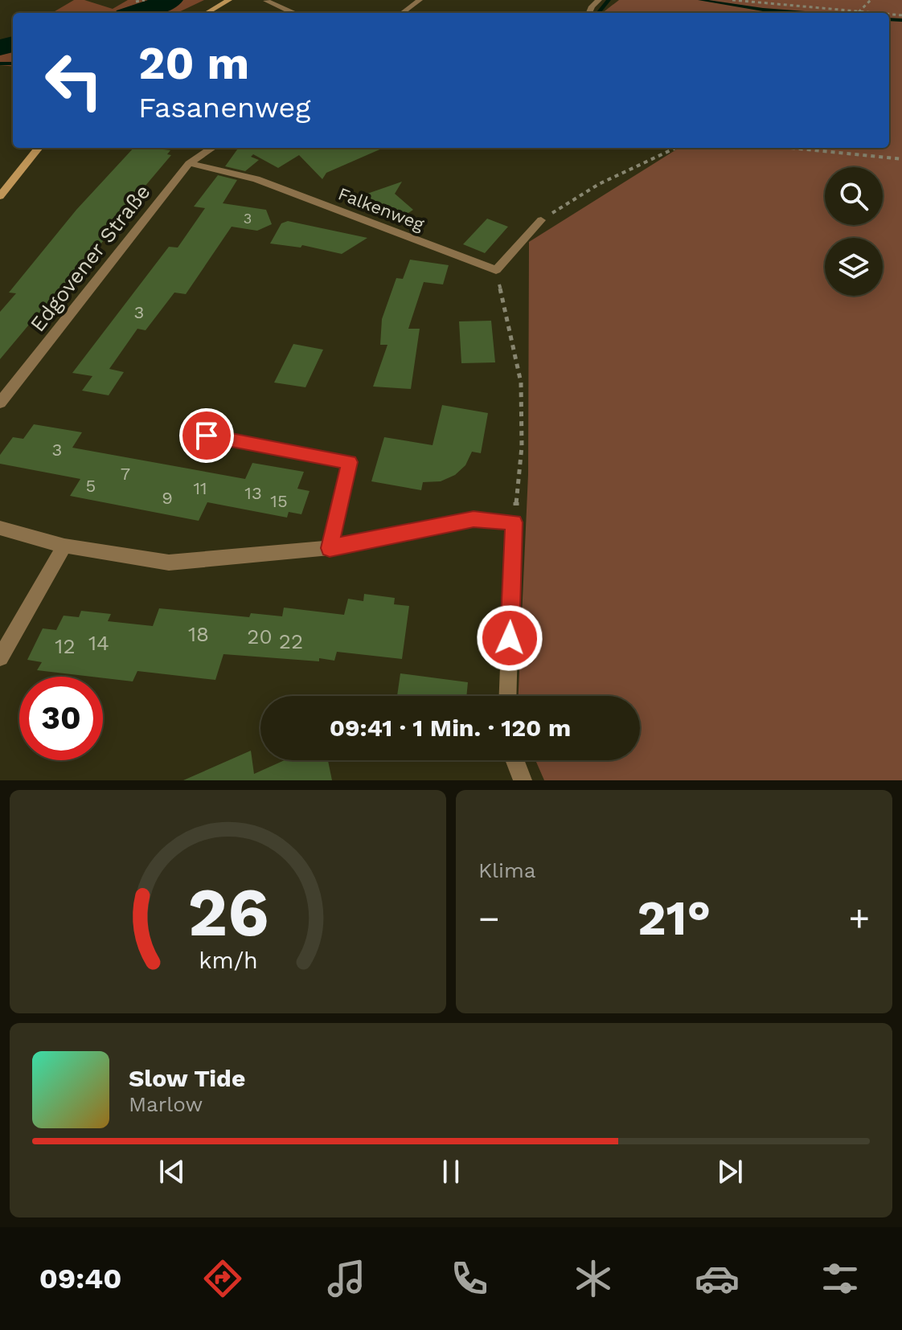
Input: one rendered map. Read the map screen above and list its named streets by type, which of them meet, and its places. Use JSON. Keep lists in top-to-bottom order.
{
  "streets": {
    "street": ["Falkenweg", "Edgovener Straße"]
  },
  "crossings": [
    ["Falkenweg", "Edgovener Straße"]
  ],
  "house_numbers": [
    "3",
    "3",
    "3",
    "7",
    "5",
    "11",
    "13",
    "9",
    "15",
    "18",
    "20",
    "22",
    "14",
    "12"
  ],
  "page": {
    "turn": ["20 m", "Fasanenweg"],
    "limit": "30",
    "trip": "09:41 · 1 Min. · 120 m",
    "tile": "Klima",
    "heat": ["−", "21°", "+"],
    "song": ["Slow Tide", "Marlow"],
    "tabs": "09:40",
    "gauge": ["26", "km/h"]
  }
}
